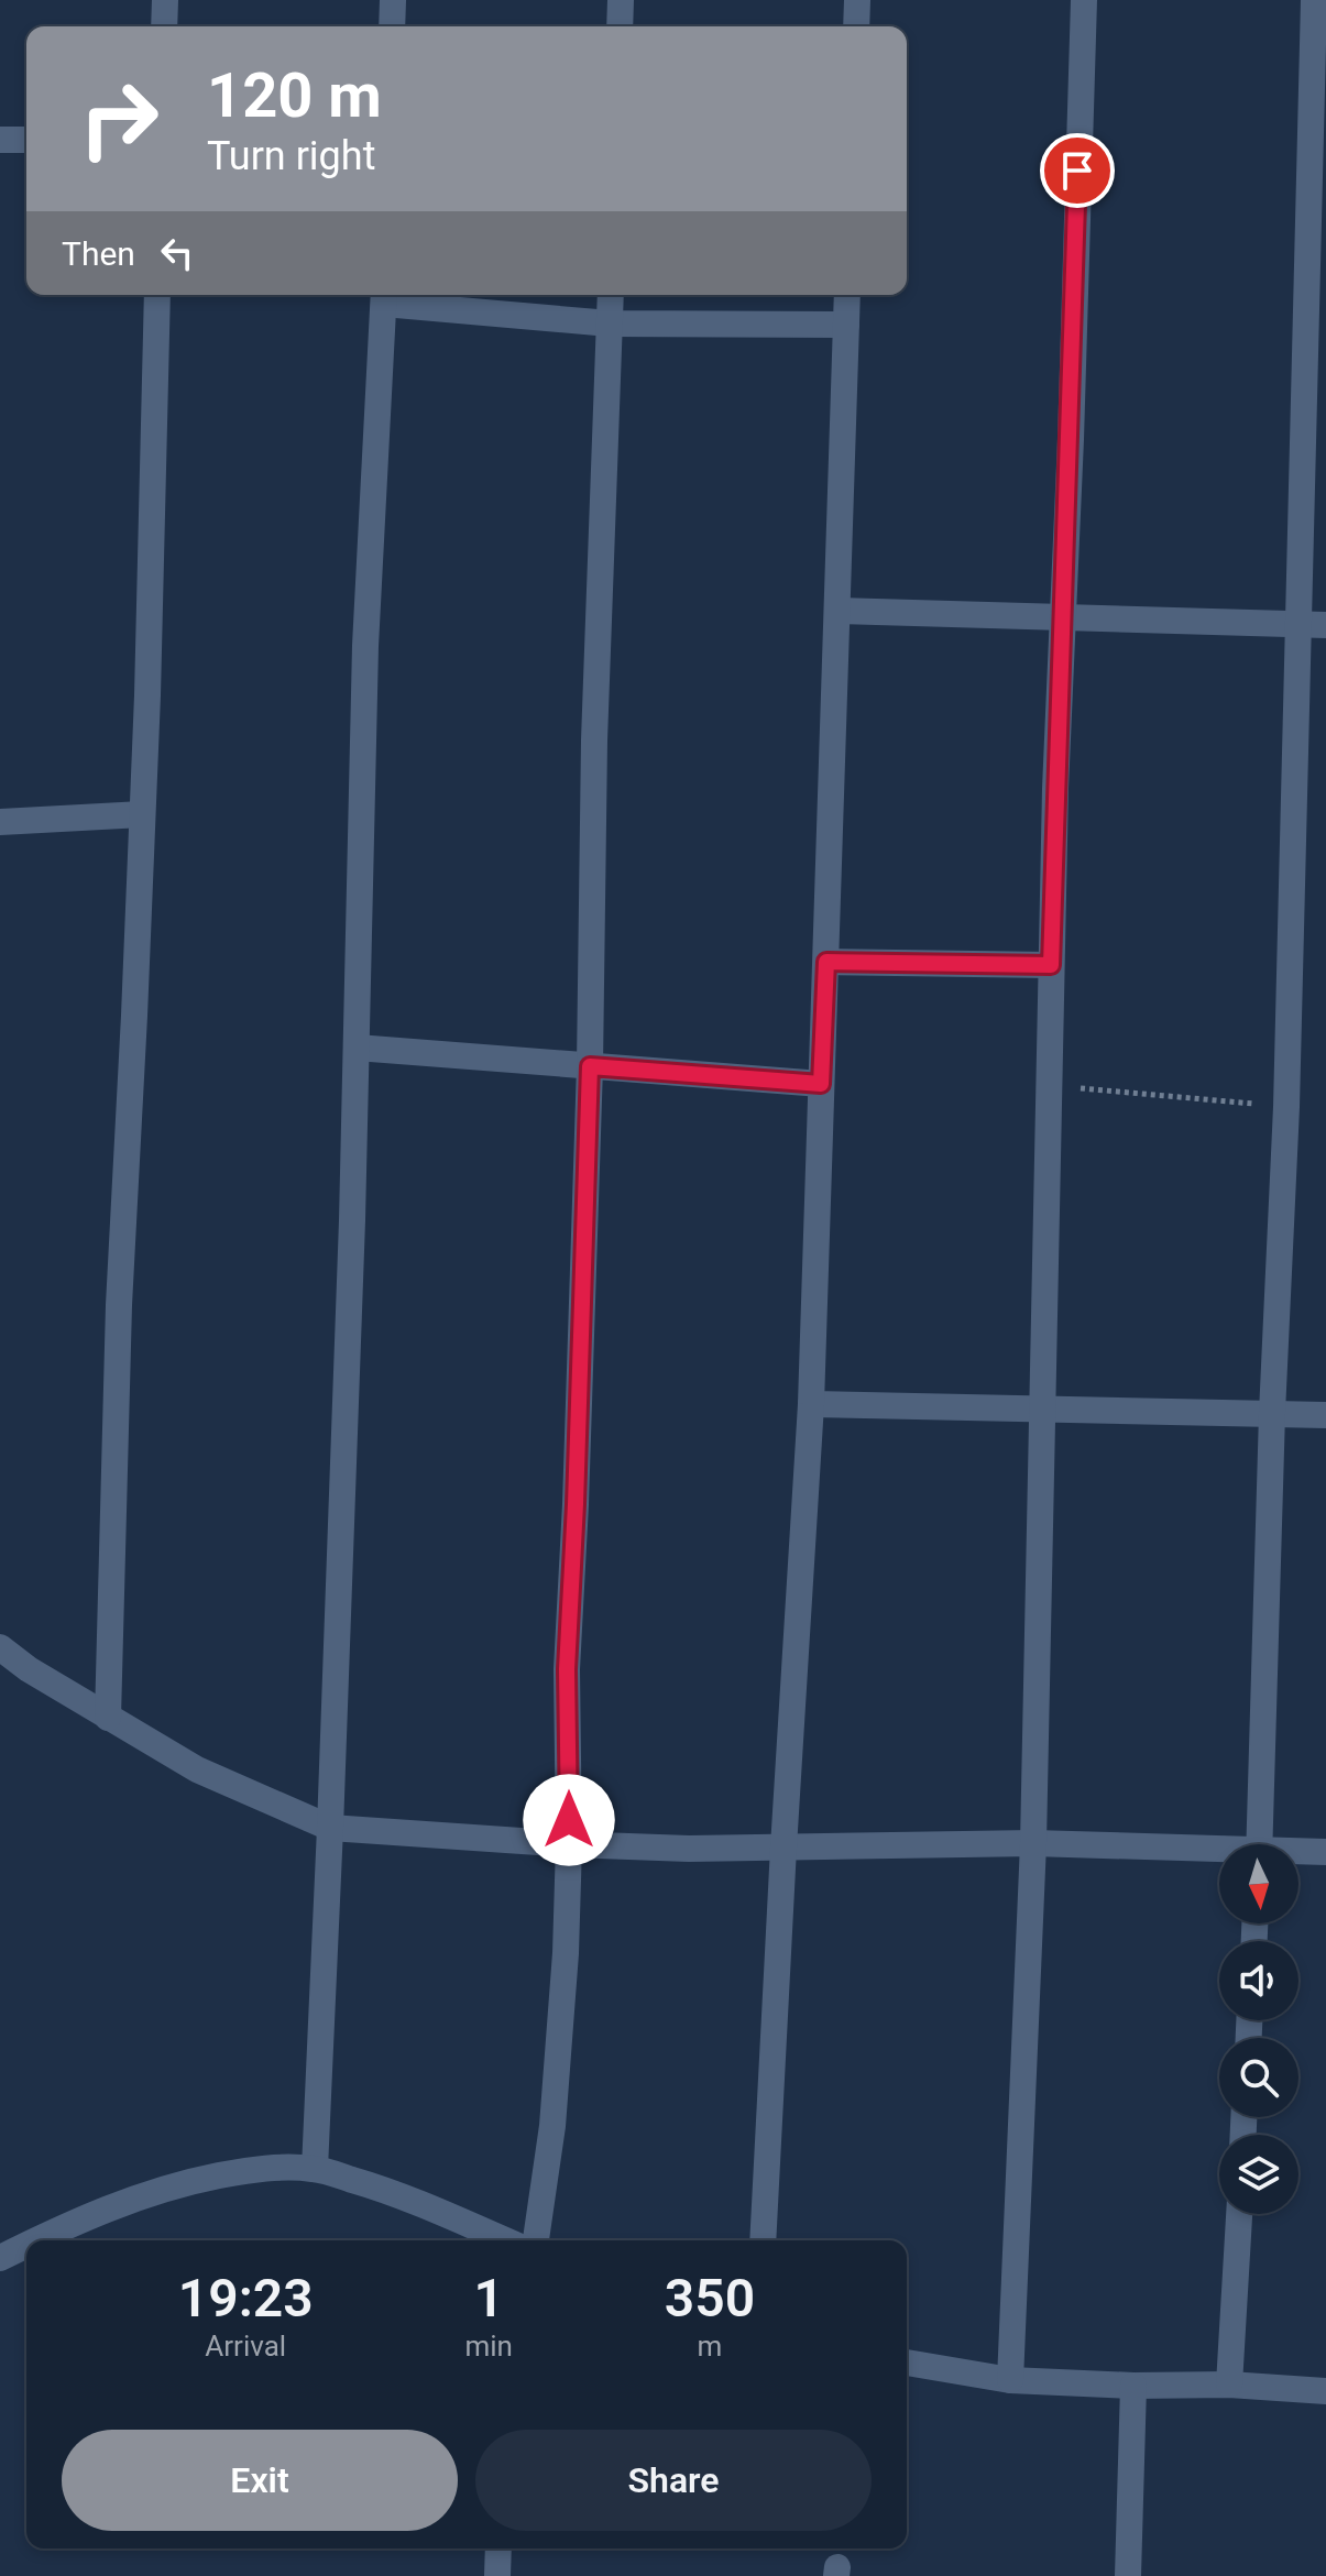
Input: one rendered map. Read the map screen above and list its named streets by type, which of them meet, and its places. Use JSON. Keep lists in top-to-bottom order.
{
  "north": "bottom",
  "page": {
    "turn": ["120 m", "Turn right"],
    "then": "Then",
    "eta": [
      "19:23",
      "Arrival",
      "1",
      "min",
      "350",
      "m"
    ],
    "buttons": ["Exit", "Share"]
  }
}
